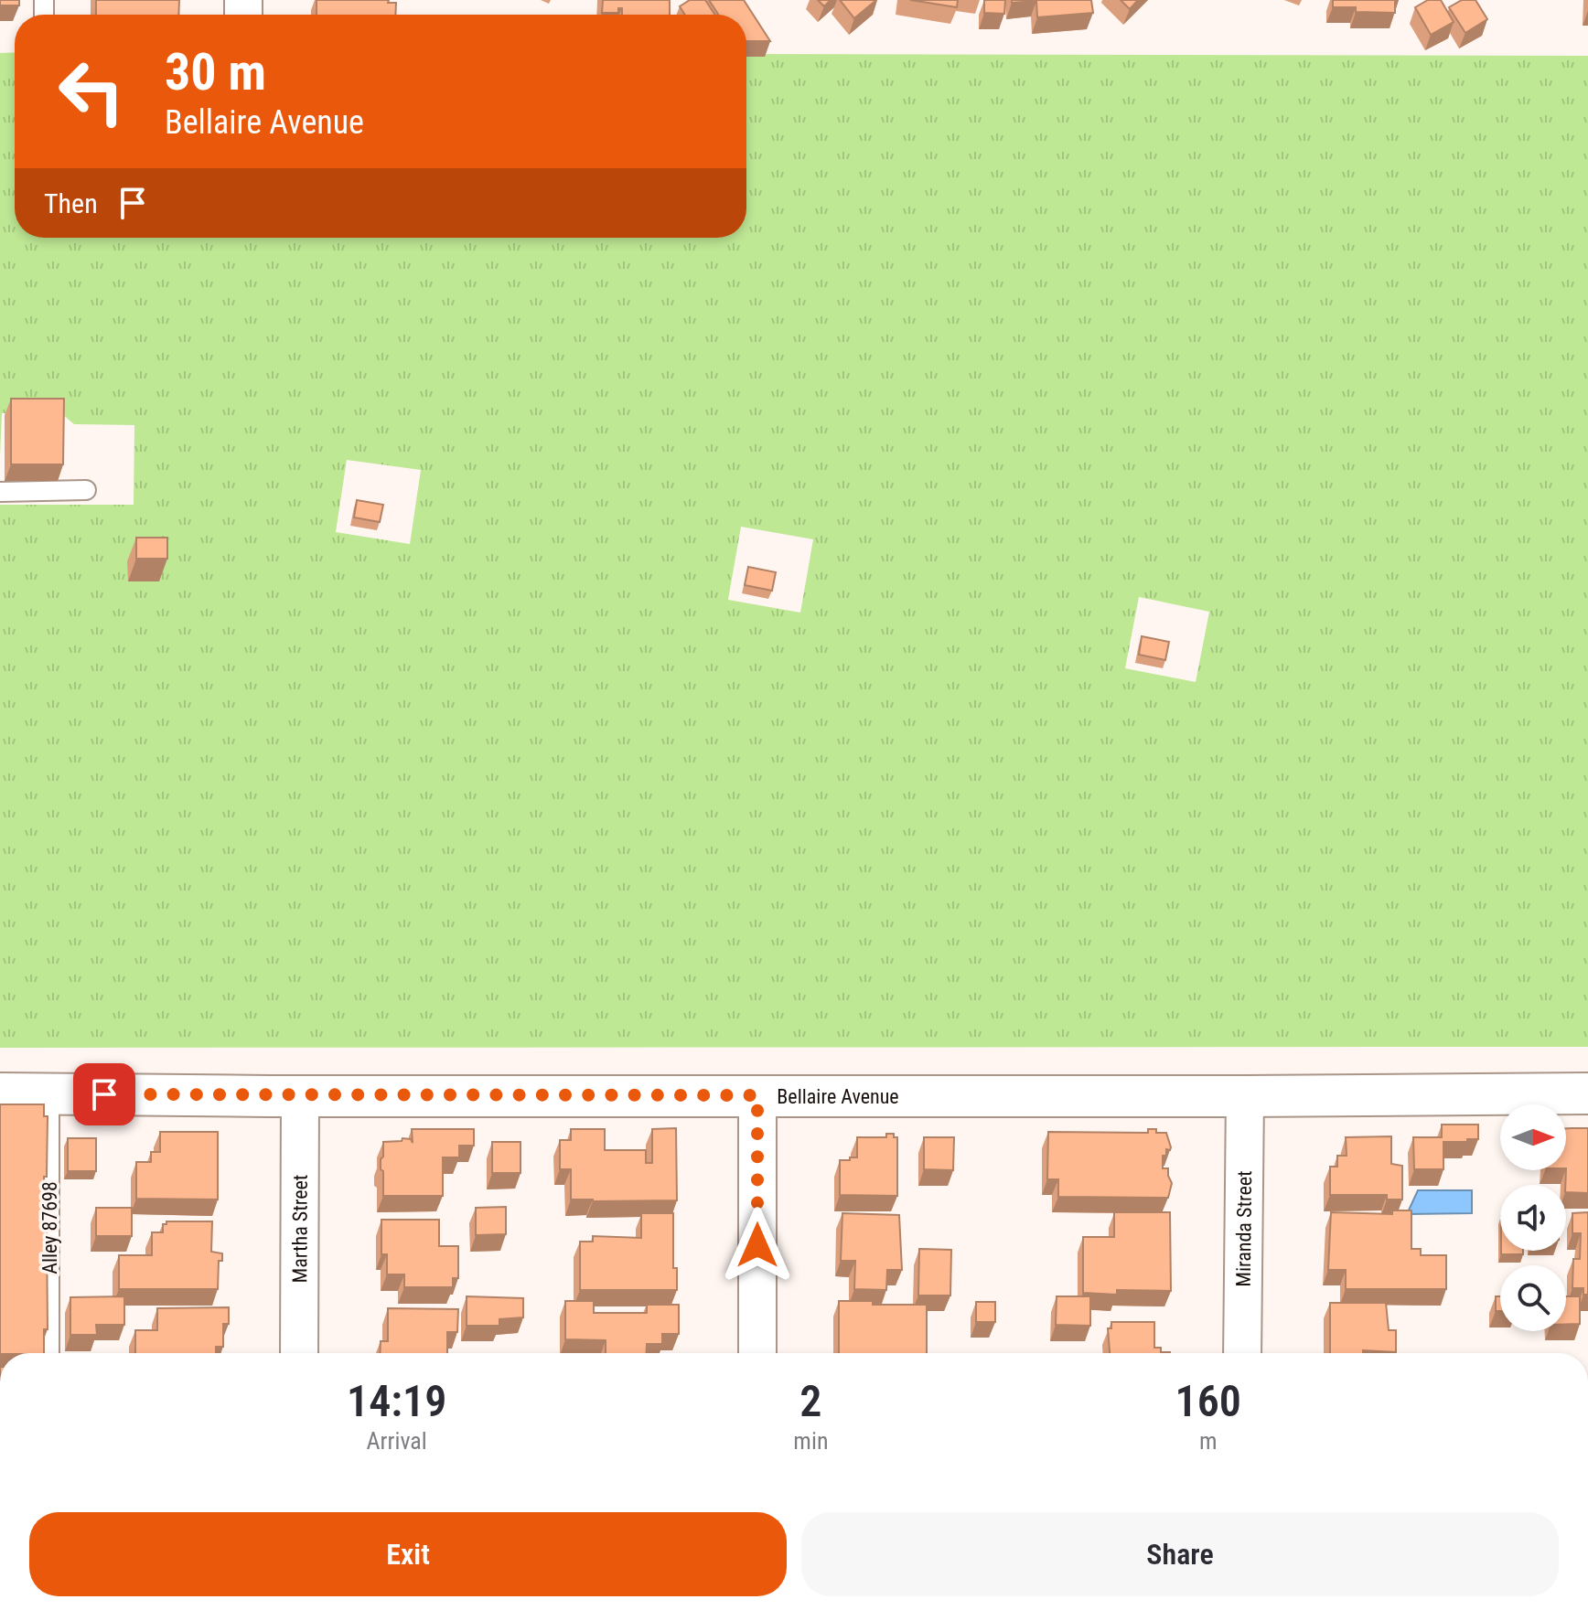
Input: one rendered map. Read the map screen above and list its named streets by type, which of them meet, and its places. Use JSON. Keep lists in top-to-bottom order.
{
  "streets": {
    "street": ["Bellaire Avenue", "Martha Street", "Miranda Street"],
    "lane": ["Alley 87698"]
  },
  "crossings": [
    ["Bellaire Avenue", "Alley 87698"],
    ["Bellaire Avenue", "Martha Street"],
    ["Bellaire Avenue", "Miranda Street"]
  ],
  "north": "right",
  "page": {
    "turn": ["30 m", "Bellaire Avenue"],
    "then": "Then",
    "eta": [
      "14:19",
      "Arrival",
      "2",
      "min",
      "160",
      "m"
    ],
    "buttons": ["Exit", "Share"]
  }
}
